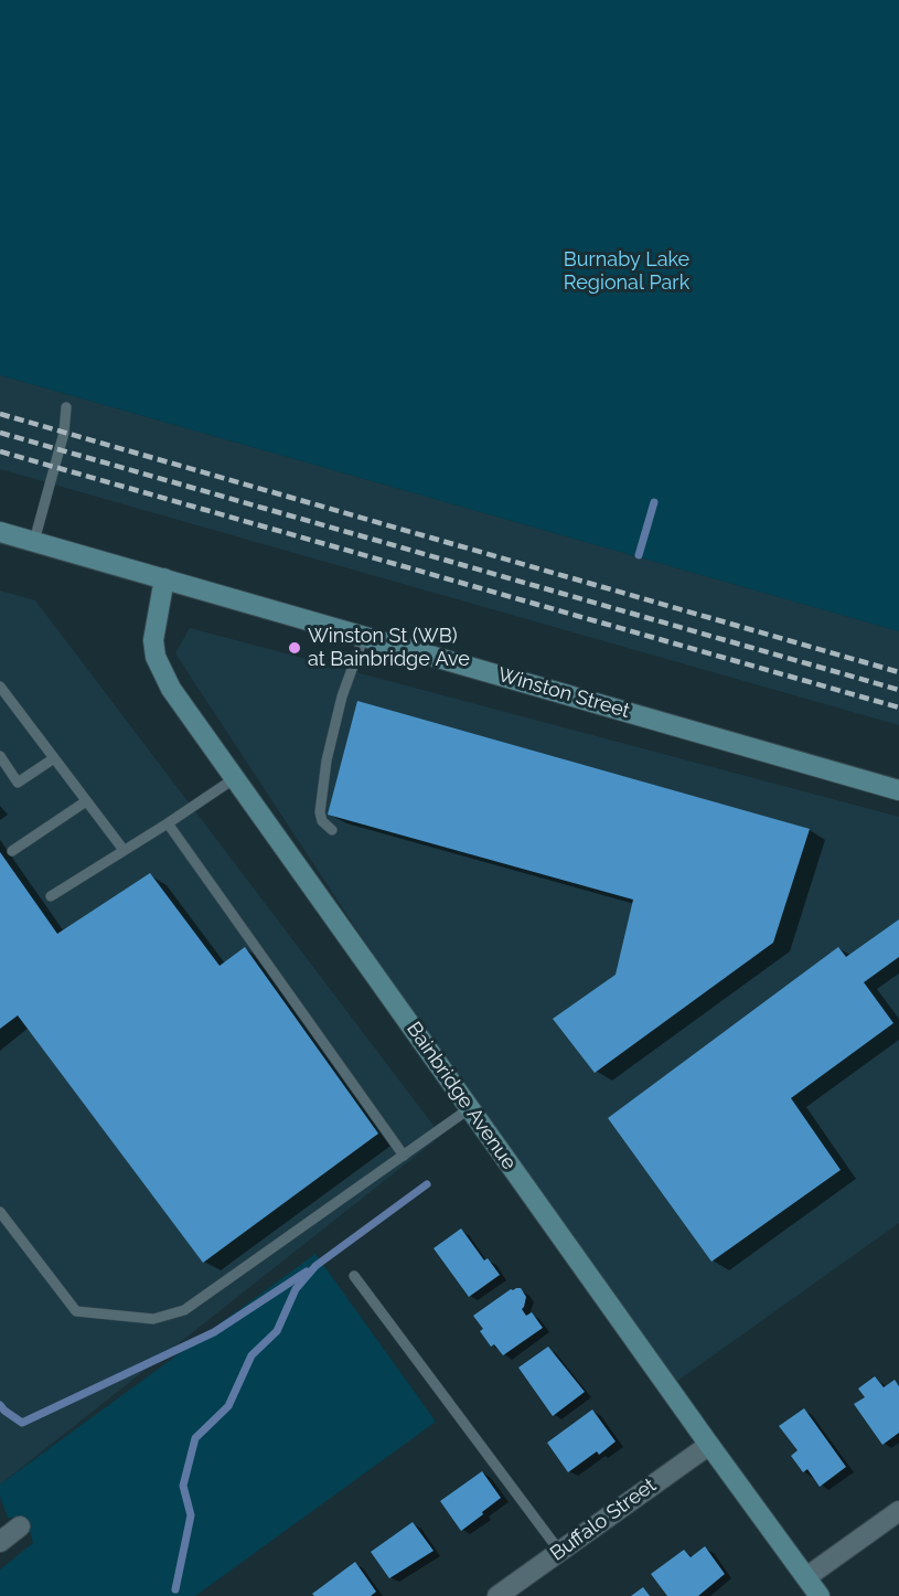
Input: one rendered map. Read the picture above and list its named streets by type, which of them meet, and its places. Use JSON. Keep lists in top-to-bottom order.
{
  "streets": {
    "street": ["Winston Street", "Bainbridge Avenue", "Buffalo Street"]
  },
  "crossings": [
    ["Winston Street", "Bainbridge Avenue"],
    ["Bainbridge Avenue", "Buffalo Street"]
  ],
  "parks": ["Burnaby Lake Regional Park"],
  "places": ["Winston St (WB) at Bainbridge Ave"]
}
